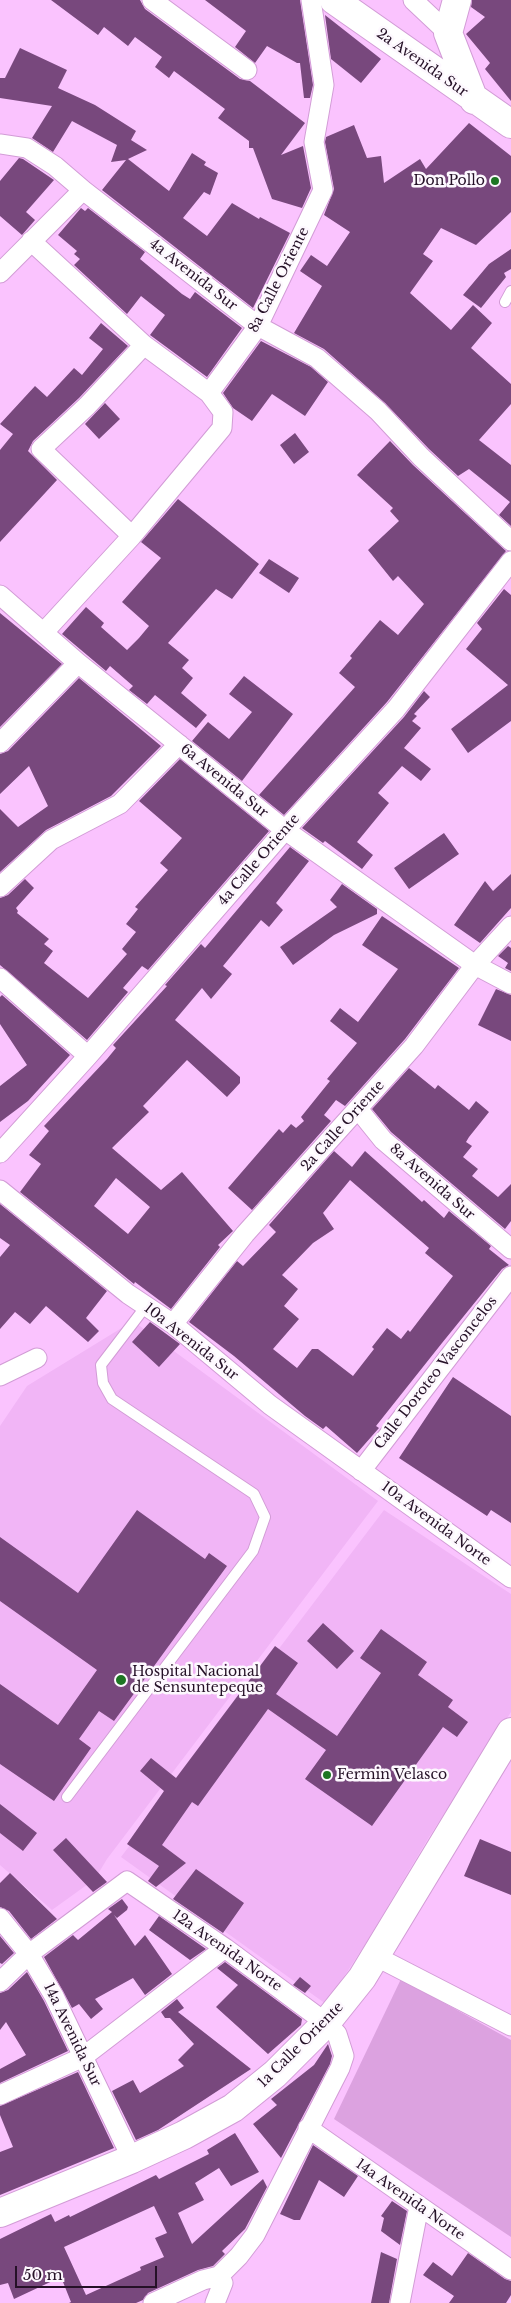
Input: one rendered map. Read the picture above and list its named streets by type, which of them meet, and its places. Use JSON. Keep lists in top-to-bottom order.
{
  "streets": {
    "street": [
      "2a Avenida Sur",
      "4a Avenida Sur",
      "8a Calle Oriente",
      "6a Avenida Sur",
      "4a Calle Oriente",
      "2a Calle Oriente",
      "8a Avenida Sur",
      "10a Avenida Sur",
      "Calle Doroteo Vasconcelos",
      "10a Avenida Norte",
      "12a Avenida Norte",
      "14a Avenida Sur",
      "1a Calle Oriente",
      "14a Avenida Norte"
    ]
  },
  "crossings": [
    ["4a Avenida Sur", "8a Calle Oriente"],
    ["6a Avenida Sur", "4a Calle Oriente"],
    ["6a Avenida Sur", "2a Calle Oriente"],
    ["2a Calle Oriente", "8a Avenida Sur"],
    ["2a Calle Oriente", "10a Avenida Sur"],
    ["10a Avenida Sur", "Calle Doroteo Vasconcelos"],
    ["10a Avenida Sur", "10a Avenida Norte"],
    ["Calle Doroteo Vasconcelos", "10a Avenida Norte"],
    ["12a Avenida Norte", "14a Avenida Sur"],
    ["12a Avenida Norte", "1a Calle Oriente"],
    ["12a Avenida Norte", "14a Avenida Norte"],
    ["14a Avenida Sur", "1a Calle Oriente"]
  ],
  "places": ["Don Pollo", "Hospital Nacional de Sensuntepeque", "Fermin Velasco"],
  "scale_bar": "50 m"
}
